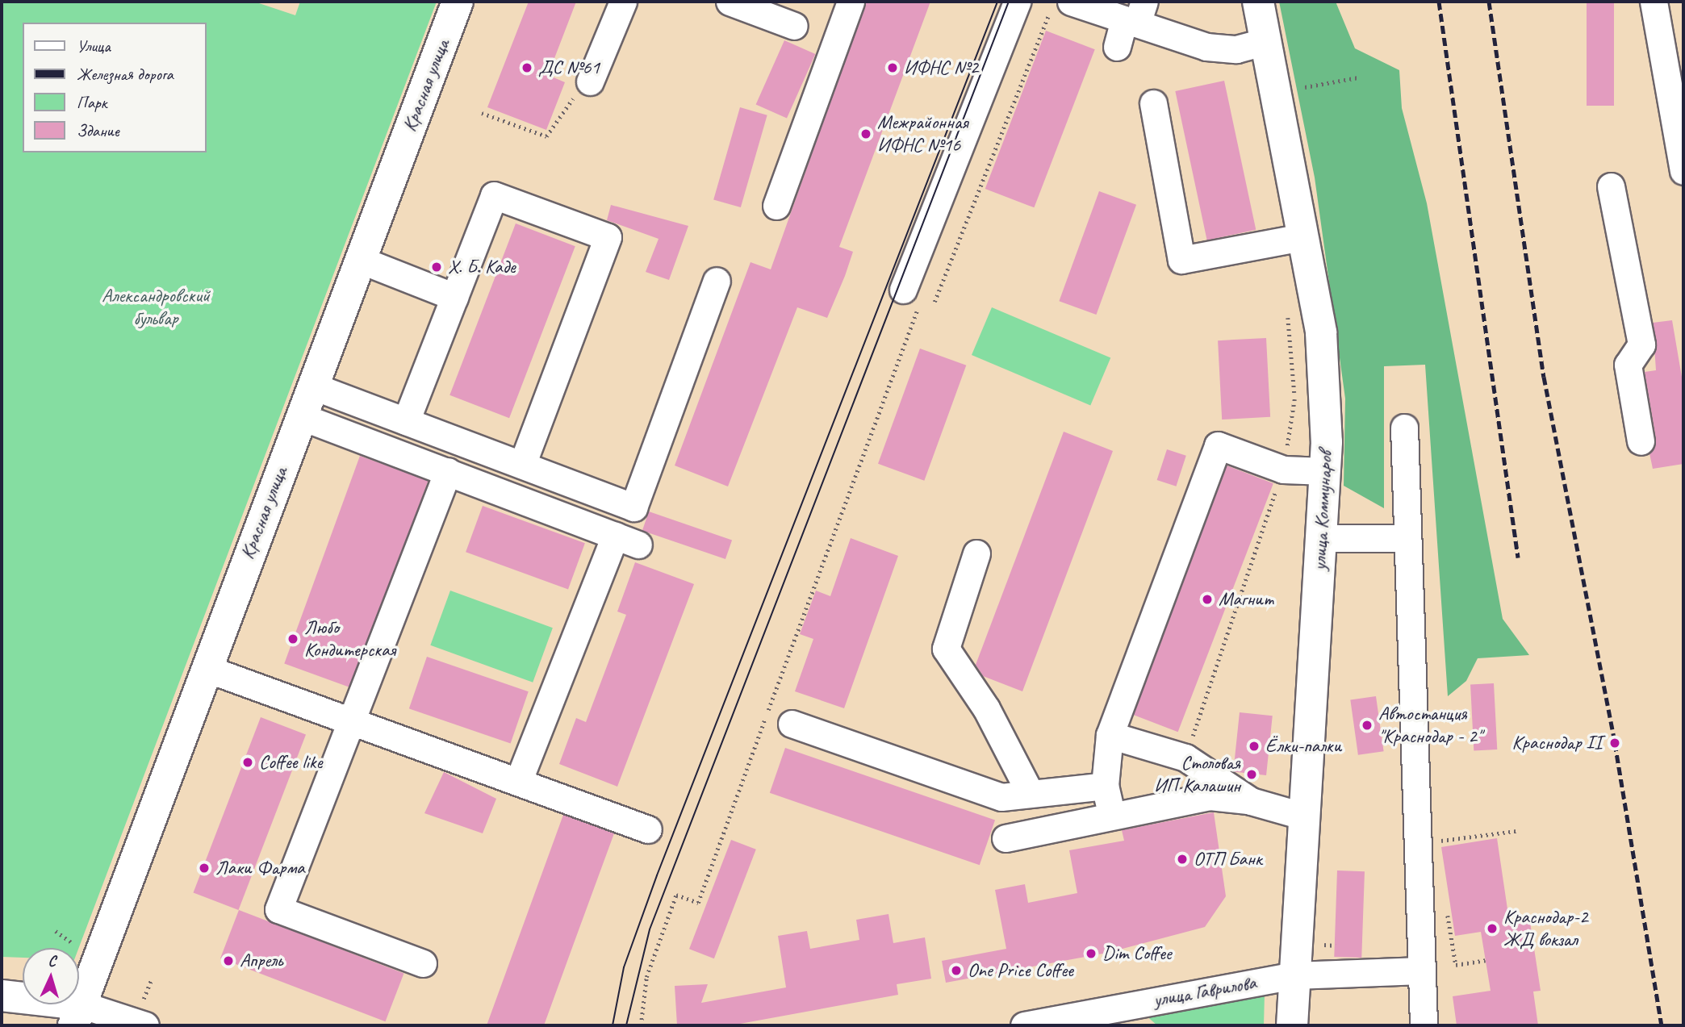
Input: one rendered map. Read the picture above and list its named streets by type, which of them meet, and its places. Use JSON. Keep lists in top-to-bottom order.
{
  "streets": {
    "main road": ["Красная улица", "улица Коммунаров"],
    "street": ["улица Гаврилова"]
  },
  "crossings": [
    ["улица Коммунаров", "улица Гаврилова"]
  ],
  "parks": ["Александровский бульвар"],
  "places": [
    "ДС №61",
    "ИФНС №2",
    "Межрайонная ИФНС №16",
    "Х. Б. Каде",
    "Магнит",
    "Любо Кондитерская",
    "Автостанция \"Краснодар - 2\"",
    "Краснодар II",
    "Ёлки-палки",
    "Coffee like",
    "Столовая ИП Калашин",
    "ОТП Банк",
    "Лаки Фарма",
    "Краснодар-2 ЖД вокзал",
    "Dim Coffee",
    "Апрель",
    "One Price Coffee"
  ],
  "legend": [
    "Улица",
    "Железная дорога",
    "Парк",
    "Здание"
  ],
  "north": "top"
}
